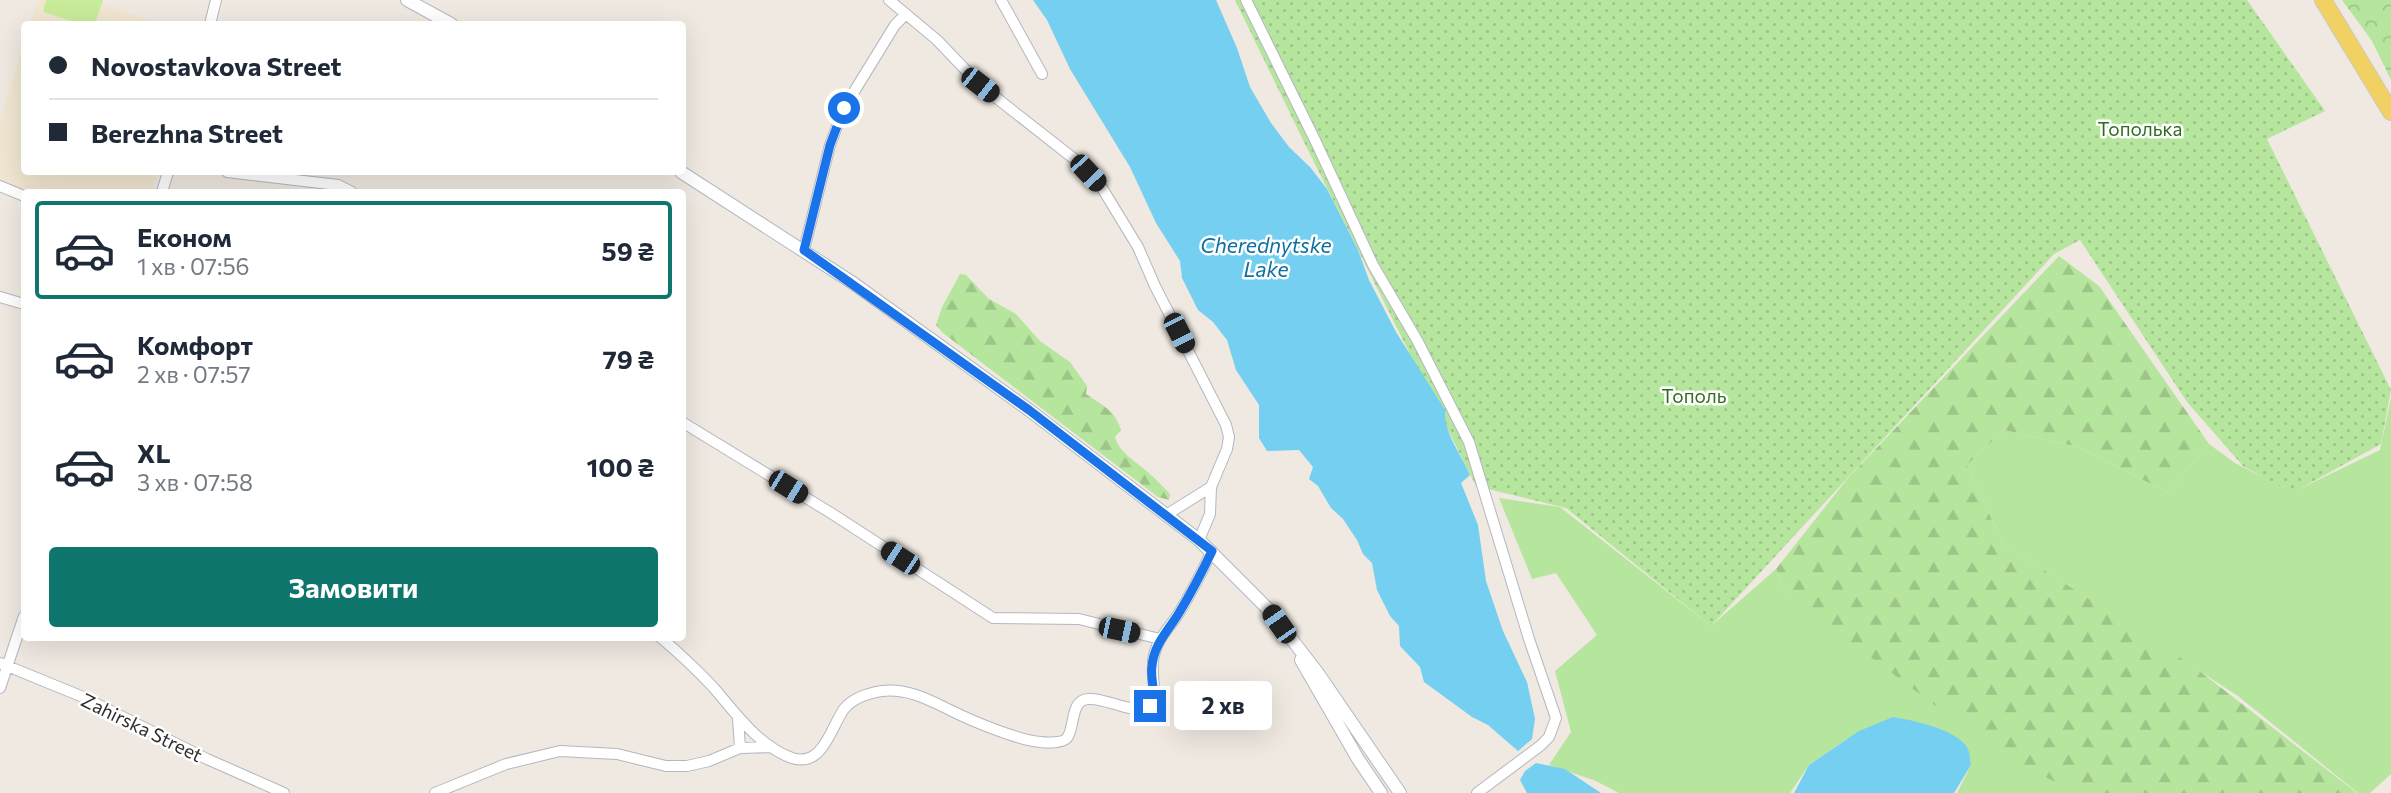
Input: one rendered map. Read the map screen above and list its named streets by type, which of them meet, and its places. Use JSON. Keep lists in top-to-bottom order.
{
  "streets": {
    "street": ["Zahirska Street"]
  },
  "water": ["Cherednytske Lake"],
  "parks": ["Тополька", "Тополь"],
  "page": {
    "banner": ["Novostavkova Street", "Berezhna Street"],
    "list": [
      {
        "name": "Економ",
        "note": "1 хв · 07:56",
        "value": "59 ₴"
      },
      {
        "name": "Комфорт",
        "note": "2 хв · 07:57",
        "value": "79 ₴"
      },
      {
        "name": "XL",
        "note": "3 хв · 07:58",
        "value": "100 ₴"
      }
    ],
    "buttons": "Замовити",
    "bubble": "2 хв"
  }
}
